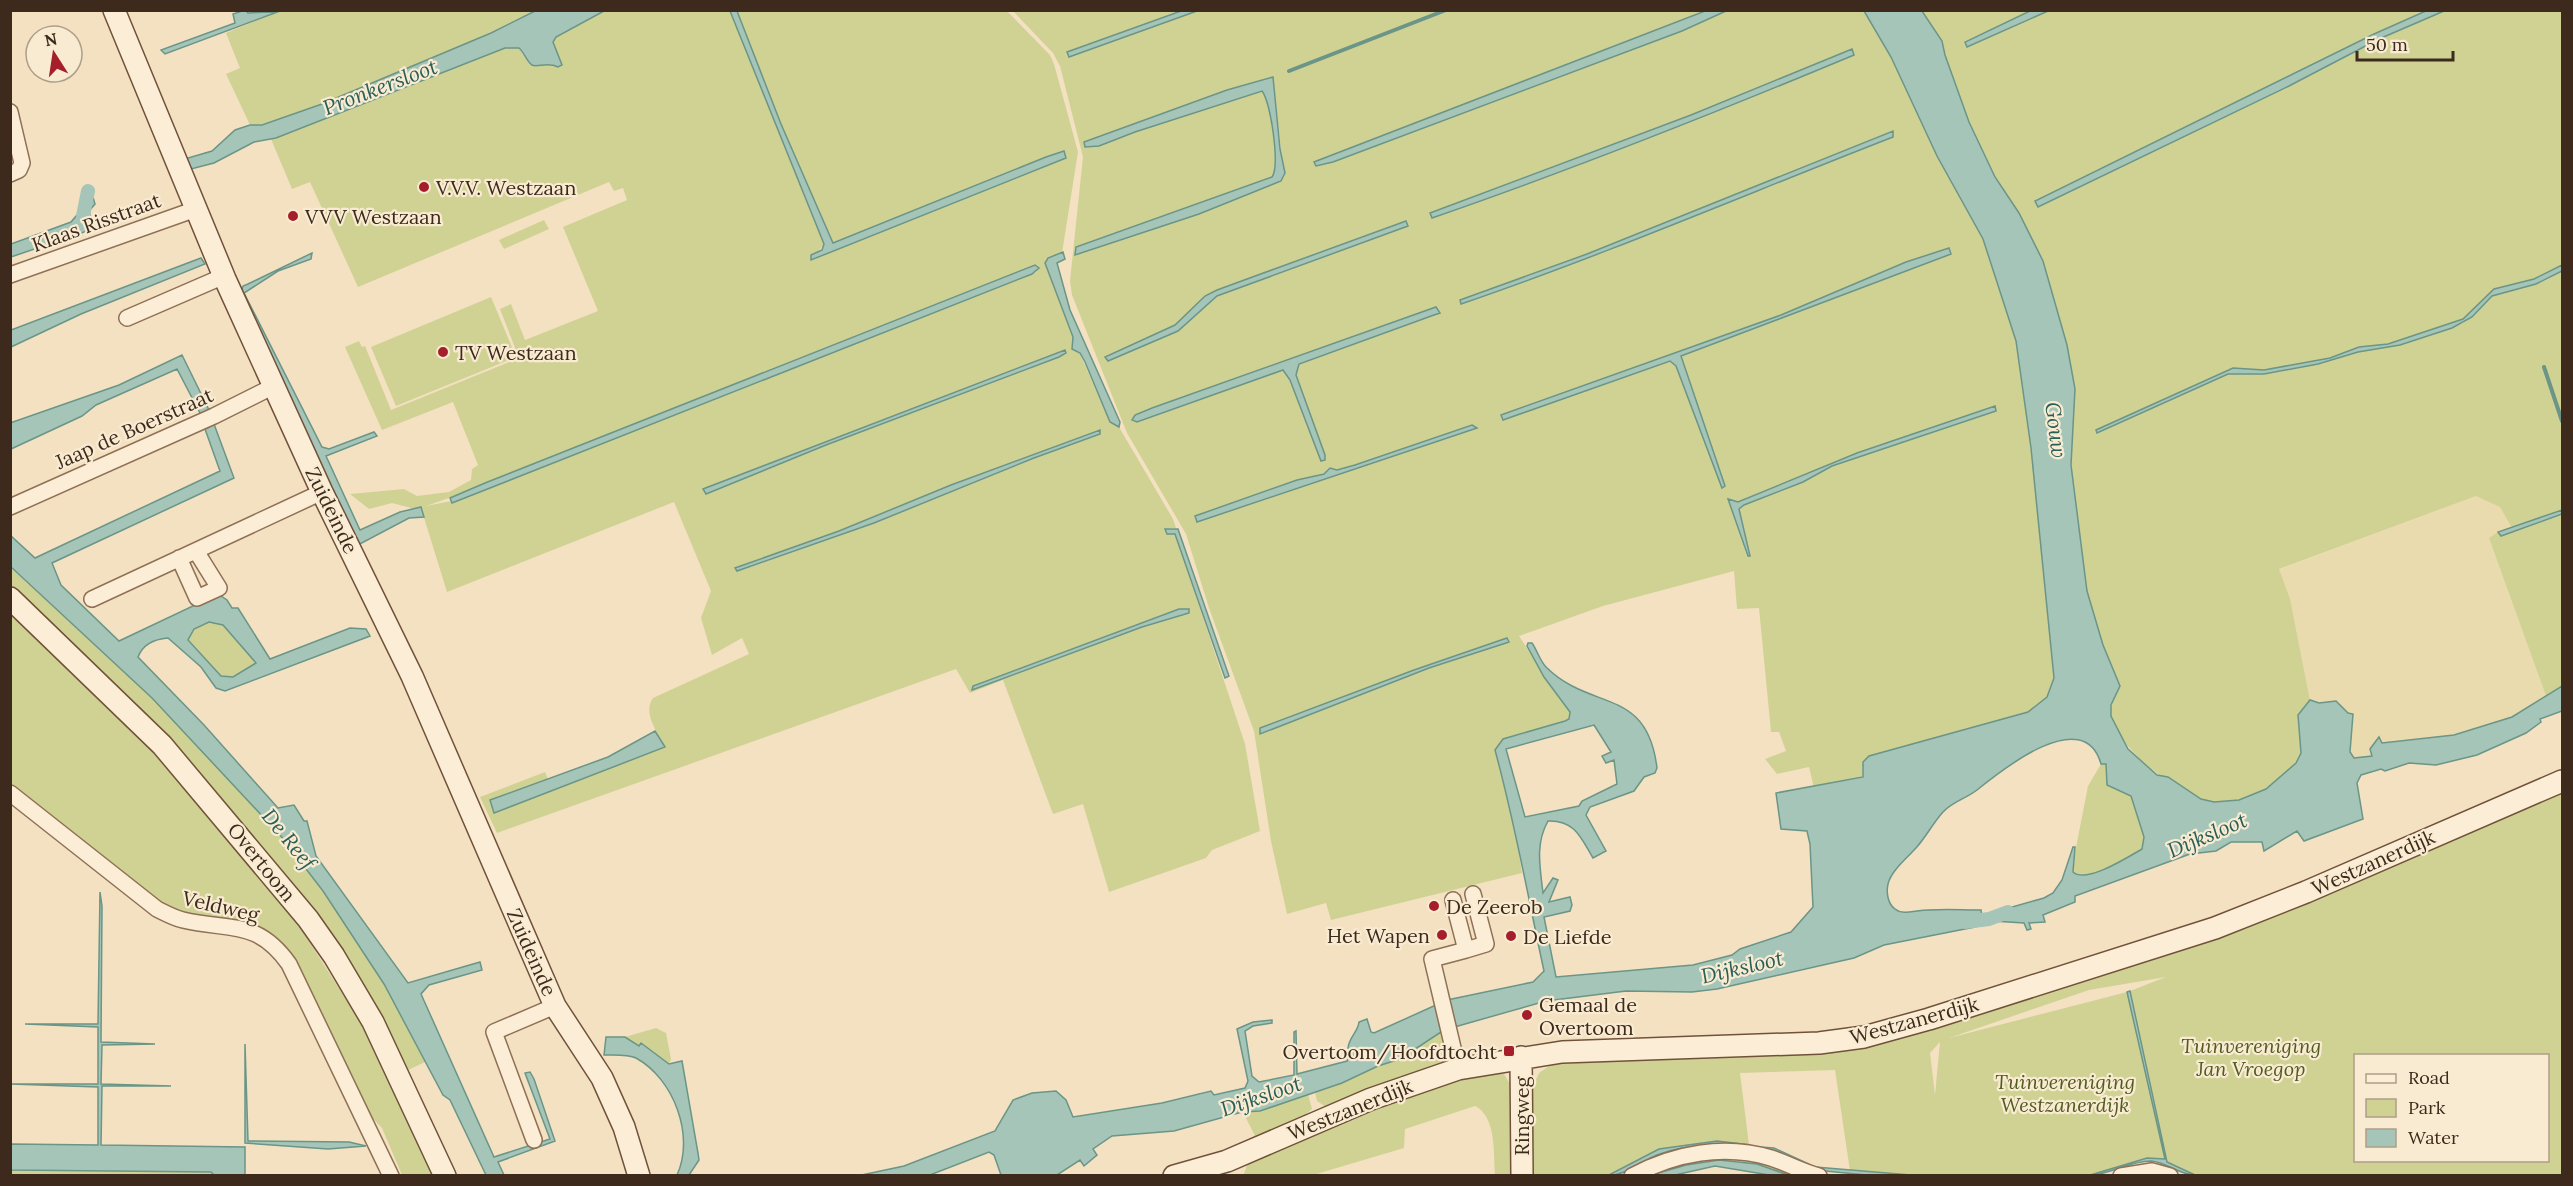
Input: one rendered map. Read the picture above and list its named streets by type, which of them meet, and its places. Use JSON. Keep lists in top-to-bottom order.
{
  "streets": {
    "street": [
      "Klaas Risstraat",
      "Jaap de Boerstraat",
      "Zuideinde",
      "Overtoom",
      "Westzanerdijk",
      "Veldweg",
      "Ringweg"
    ]
  },
  "crossings": [
    ["Klaas Risstraat", "Zuideinde"],
    ["Jaap de Boerstraat", "Zuideinde"],
    ["Westzanerdijk", "Ringweg"]
  ],
  "water": [
    "Pronkersloot",
    "Gouw",
    "Dijksloot",
    "De Reef"
  ],
  "parks": ["Tuinvereniging Jan Vroegop", "Tuinvereniging Westzanerdijk"],
  "places": {
    "other": [
      "V.V.V. Westzaan",
      "VVV Westzaan",
      "TV Westzaan",
      "De Zeerob",
      "Het Wapen",
      "De Liefde",
      "Gemaal de Overtoom"
    ],
    "transit": ["Overtoom/Hoofdtocht"]
  },
  "legend": ["Road", "Park", "Water"],
  "scale_bar": "50 m",
  "north": "top"
}
